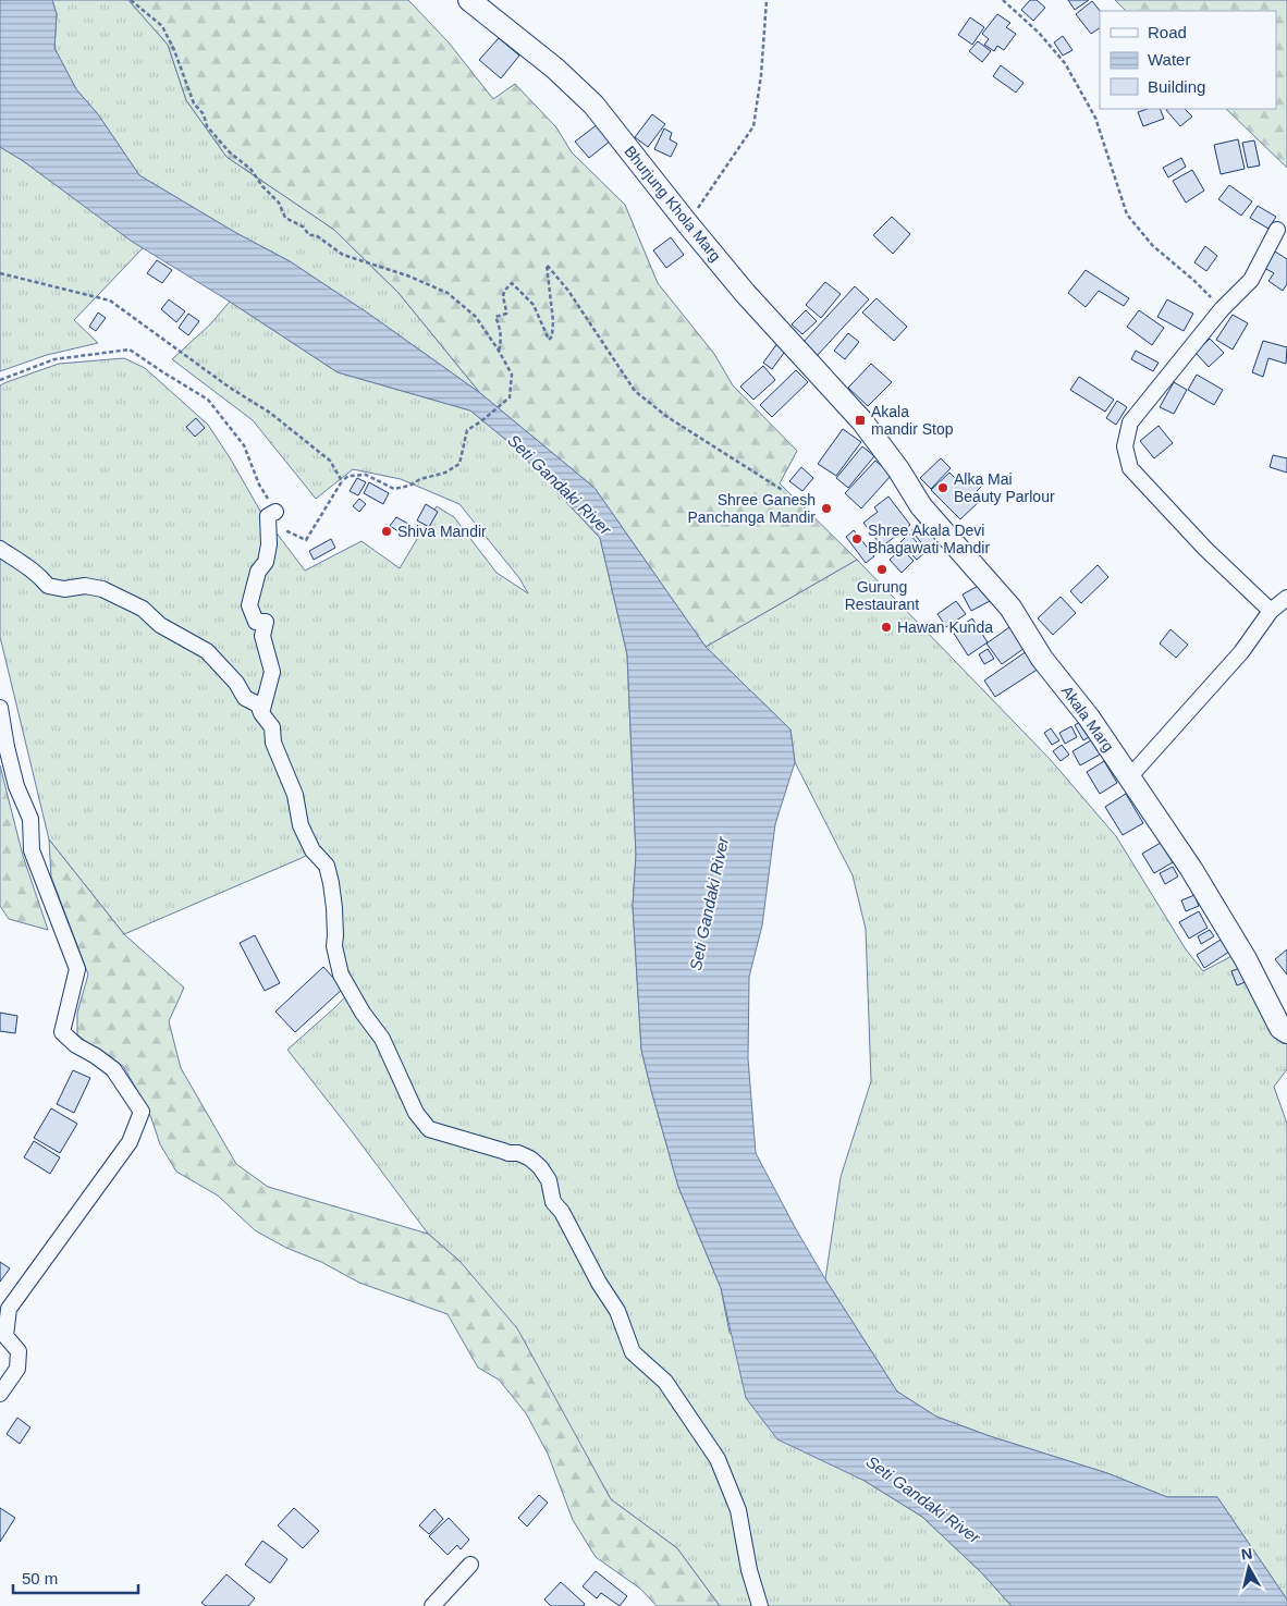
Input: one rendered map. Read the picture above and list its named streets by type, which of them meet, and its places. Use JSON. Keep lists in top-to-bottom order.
{
  "streets": {
    "main road": ["Bhurjung Khola Marg", "Akala Marg"]
  },
  "crossings": [
    ["Bhurjung Khola Marg", "Akala Marg"]
  ],
  "water": ["Seti Gandaki River"],
  "places": {
    "transit": ["Akala mandir Stop"],
    "other": [
      "Alka Mai Beauty Parlour",
      "Shree Ganesh Panchanga Mandir",
      "Shiva Mandir",
      "Shree Akala Devi Bhagawati Mandir",
      "Gurung Restaurant",
      "Hawan Kunda"
    ]
  },
  "legend": ["Road", "Water", "Building"],
  "scale_bar": "50 m",
  "north": "top"
}
